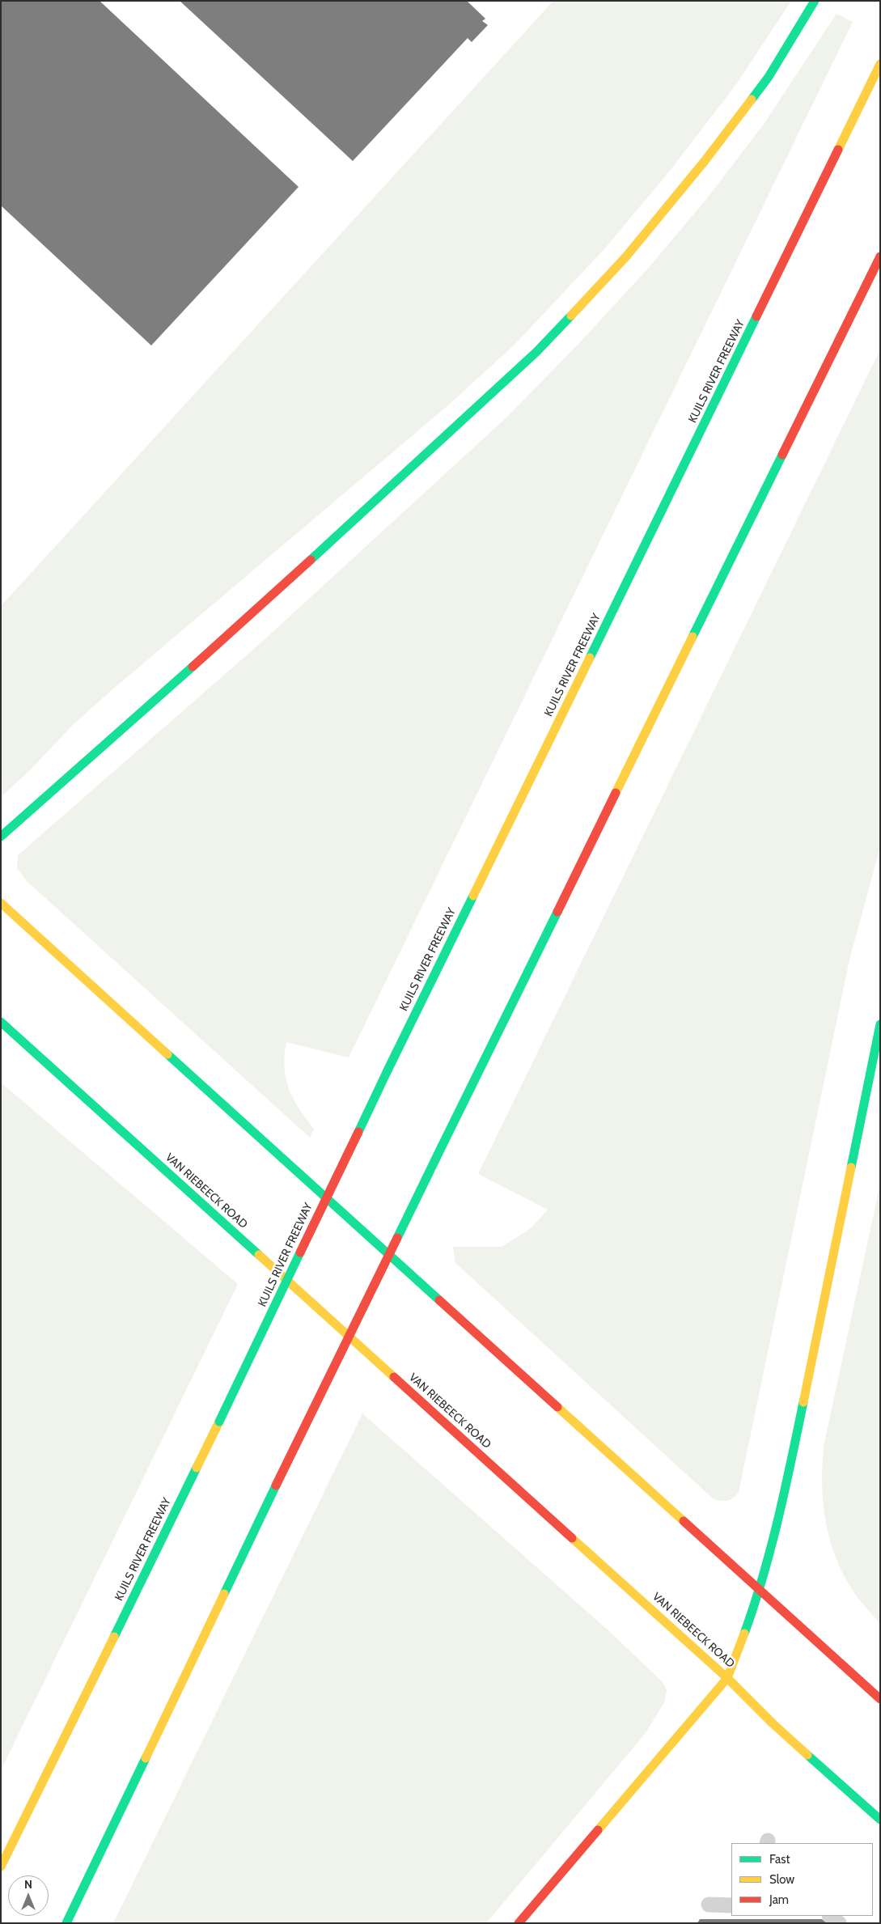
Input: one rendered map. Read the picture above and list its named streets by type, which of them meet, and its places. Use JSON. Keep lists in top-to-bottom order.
{
  "streets": {
    "main road": ["KUILS RIVER FREEWAY", "VAN RIEBEECK ROAD"]
  },
  "legend": ["Fast", "Slow", "Jam"],
  "north": "top"
}
